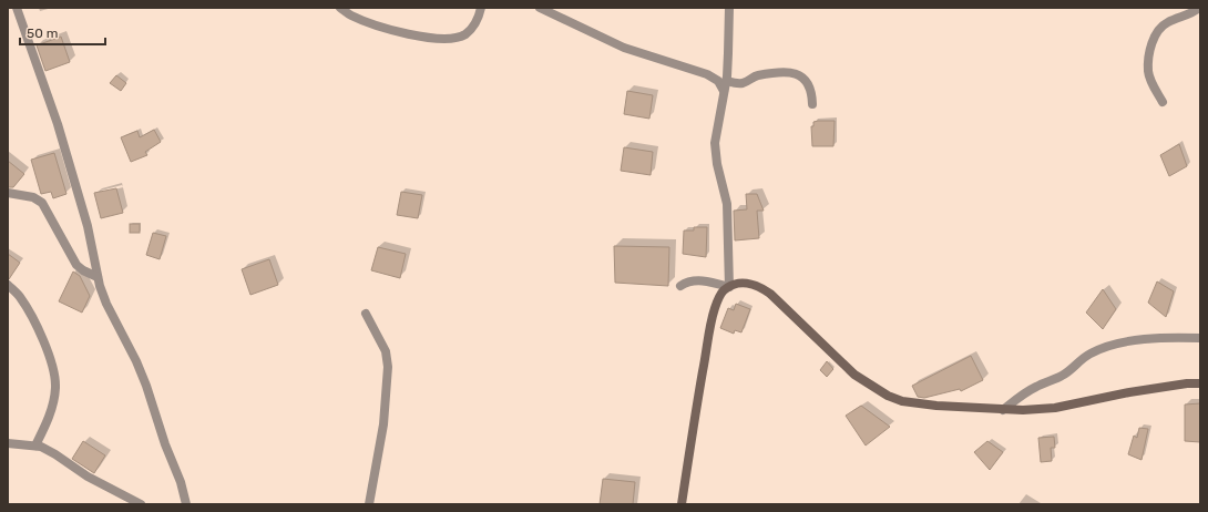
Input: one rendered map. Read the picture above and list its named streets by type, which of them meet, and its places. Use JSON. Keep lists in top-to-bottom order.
{
  "scale_bar": "50 m"
}
